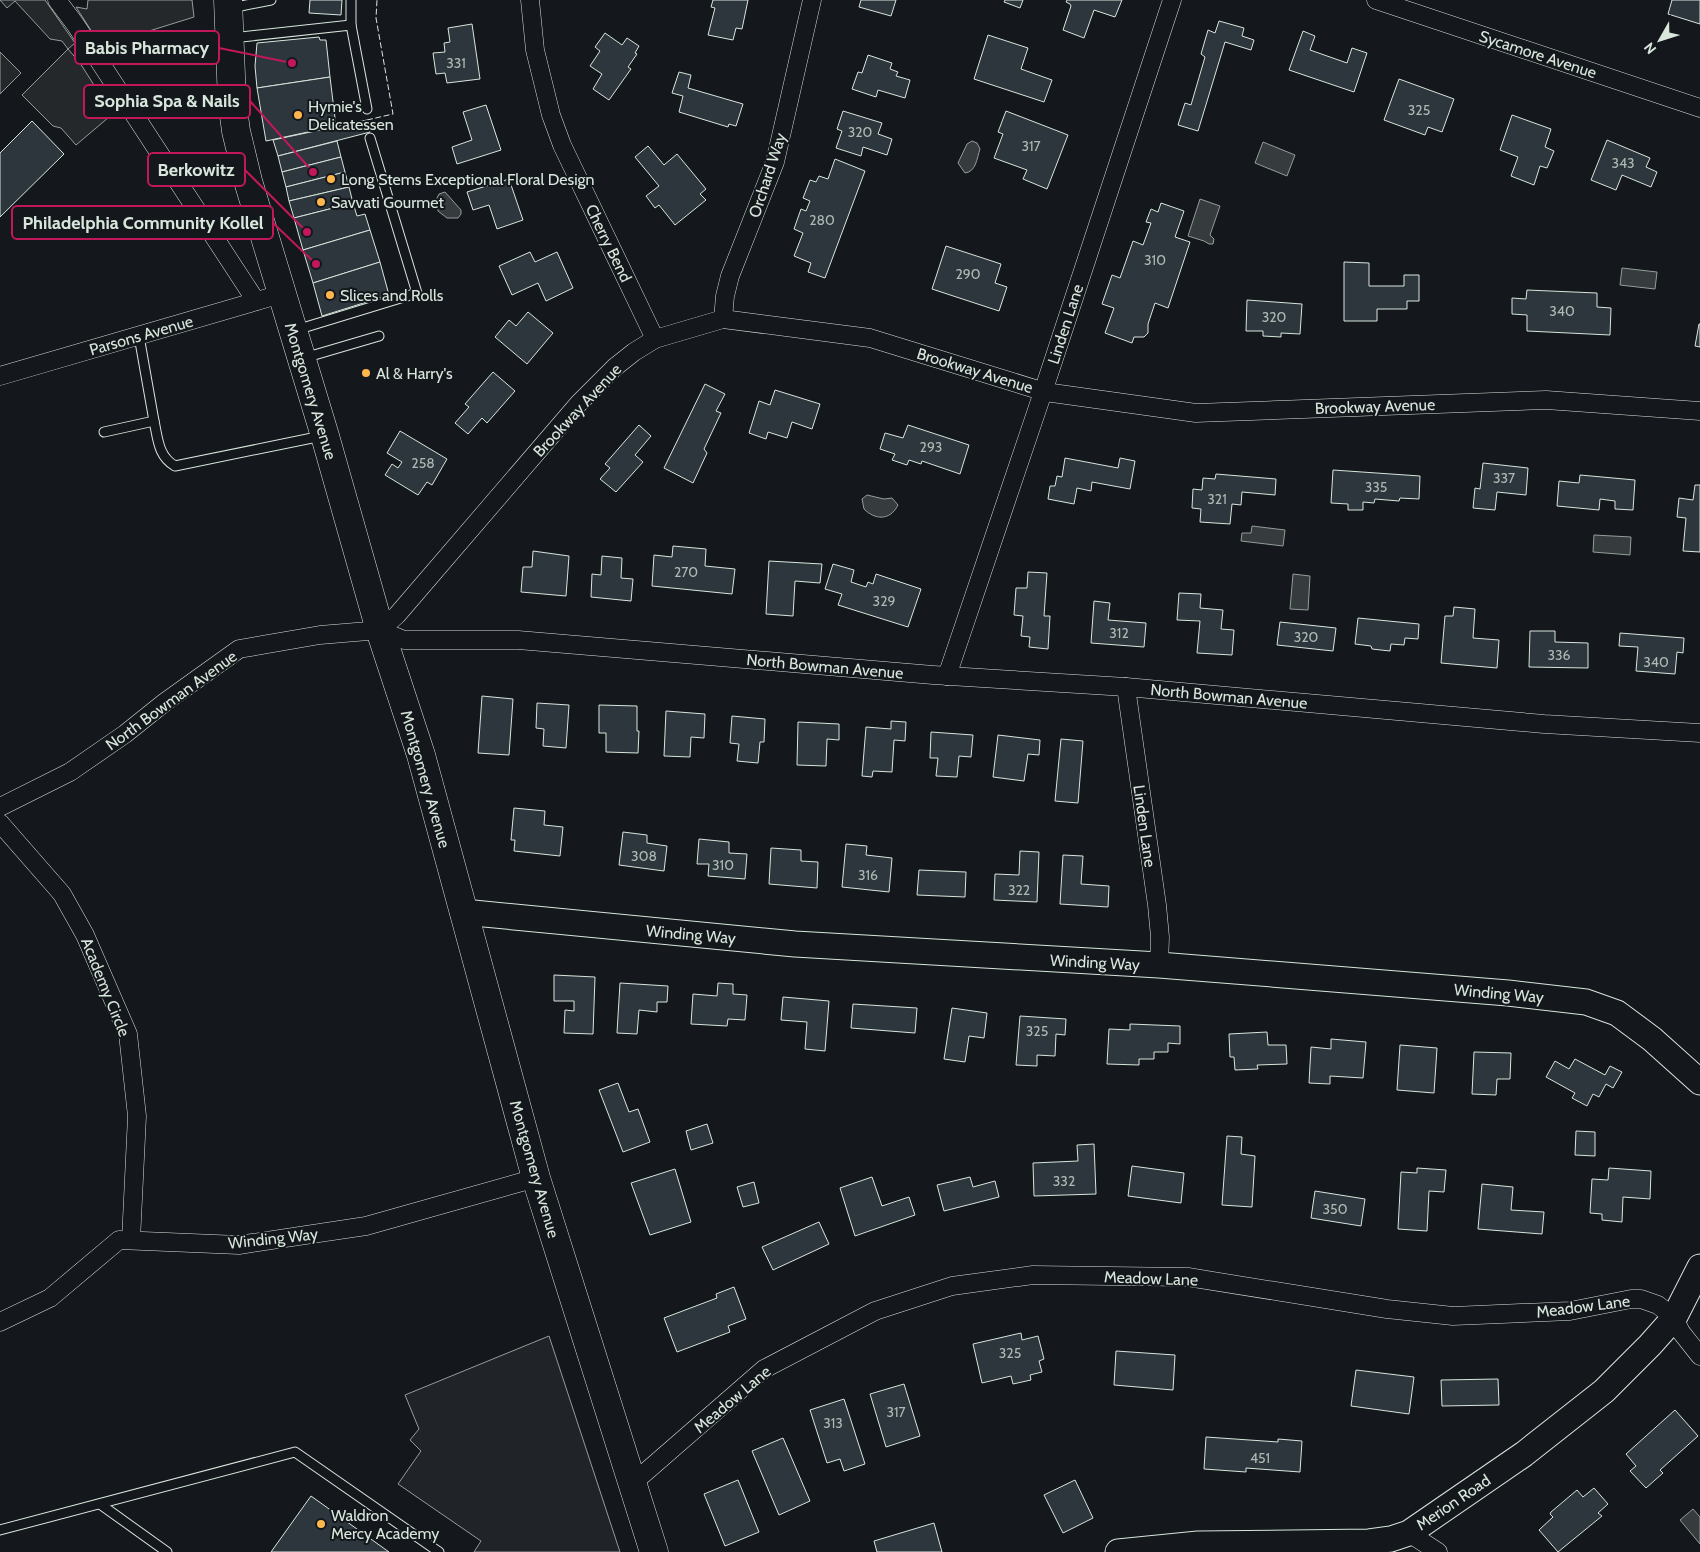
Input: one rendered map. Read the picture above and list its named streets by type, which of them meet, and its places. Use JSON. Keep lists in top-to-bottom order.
{
  "streets": {
    "main road": ["Montgomery Avenue"],
    "street": [
      "Sycamore Avenue",
      "Orchard Way",
      "Cherry Bend",
      "Linden Lane",
      "Parsons Avenue",
      "Brookway Avenue",
      "North Bowman Avenue",
      "Winding Way",
      "Academy Circle",
      "Meadow Lane",
      "Merion Road"
    ]
  },
  "crossings": [
    ["Orchard Way", "Brookway Avenue"],
    ["Cherry Bend", "Brookway Avenue"],
    ["Linden Lane", "Brookway Avenue"],
    ["Linden Lane", "North Bowman Avenue"],
    ["Linden Lane", "Winding Way"],
    ["Parsons Avenue", "Montgomery Avenue"],
    ["Brookway Avenue", "Montgomery Avenue"],
    ["Brookway Avenue", "North Bowman Avenue"],
    ["Montgomery Avenue", "North Bowman Avenue"],
    ["Montgomery Avenue", "Winding Way"],
    ["Montgomery Avenue", "Meadow Lane"],
    ["Winding Way", "Academy Circle"],
    ["Meadow Lane", "Merion Road"]
  ],
  "places": [
    "Babis Pharmacy",
    "Hymie's Delicatessen",
    "Sophia Spa & Nails",
    "Long Stems Exceptional Floral Design",
    "Savvati Gourmet",
    "Berkowitz",
    "Philadelphia Community Kollel",
    "Slices and Rolls",
    "Al & Harry's",
    "Waldron Mercy Academy"
  ],
  "house_numbers": [
    "331",
    "325",
    "320",
    "317",
    "343",
    "280",
    "310",
    "290",
    "340",
    "320",
    "293",
    "258",
    "337",
    "335",
    "321",
    "270",
    "329",
    "312",
    "320",
    "336",
    "340",
    "308",
    "310",
    "316",
    "322",
    "325",
    "332",
    "350",
    "325",
    "317",
    "313",
    "451"
  ],
  "north": "bottom left"
}
